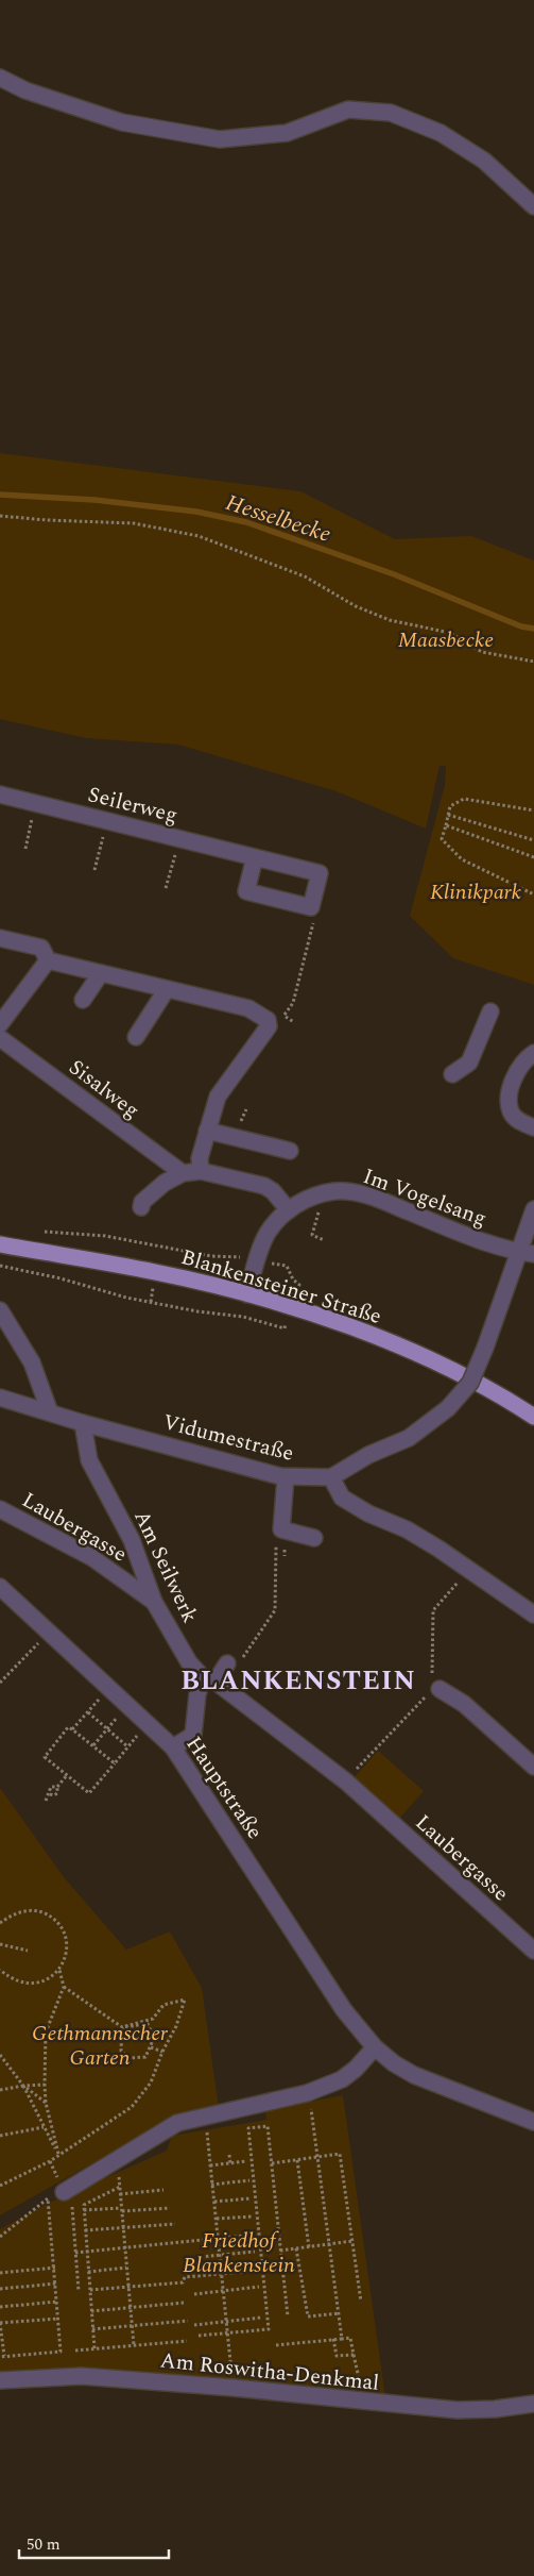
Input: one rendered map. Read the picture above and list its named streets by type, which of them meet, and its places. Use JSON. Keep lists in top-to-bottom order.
{
  "streets": {
    "main road": ["Blankensteiner Straße"],
    "street": [
      "Seilerweg",
      "Sisalweg",
      "Im Vogelsang",
      "Vidumestraße",
      "Laubergasse",
      "Am Seilwerk",
      "Hauptstraße",
      "Am Roswitha-Denkmal"
    ]
  },
  "crossings": [
    ["Im Vogelsang", "Blankensteiner Straße"],
    ["Vidumestraße", "Am Seilwerk"],
    ["Laubergasse", "Am Seilwerk"]
  ],
  "districts": ["BLANKENSTEIN"],
  "water": ["Hesselbecke"],
  "parks": [
    "Maasbecke",
    "Klinikpark",
    "Gethmannscher Garten",
    "Friedhof Blankenstein"
  ],
  "scale_bar": "50 m"
}
